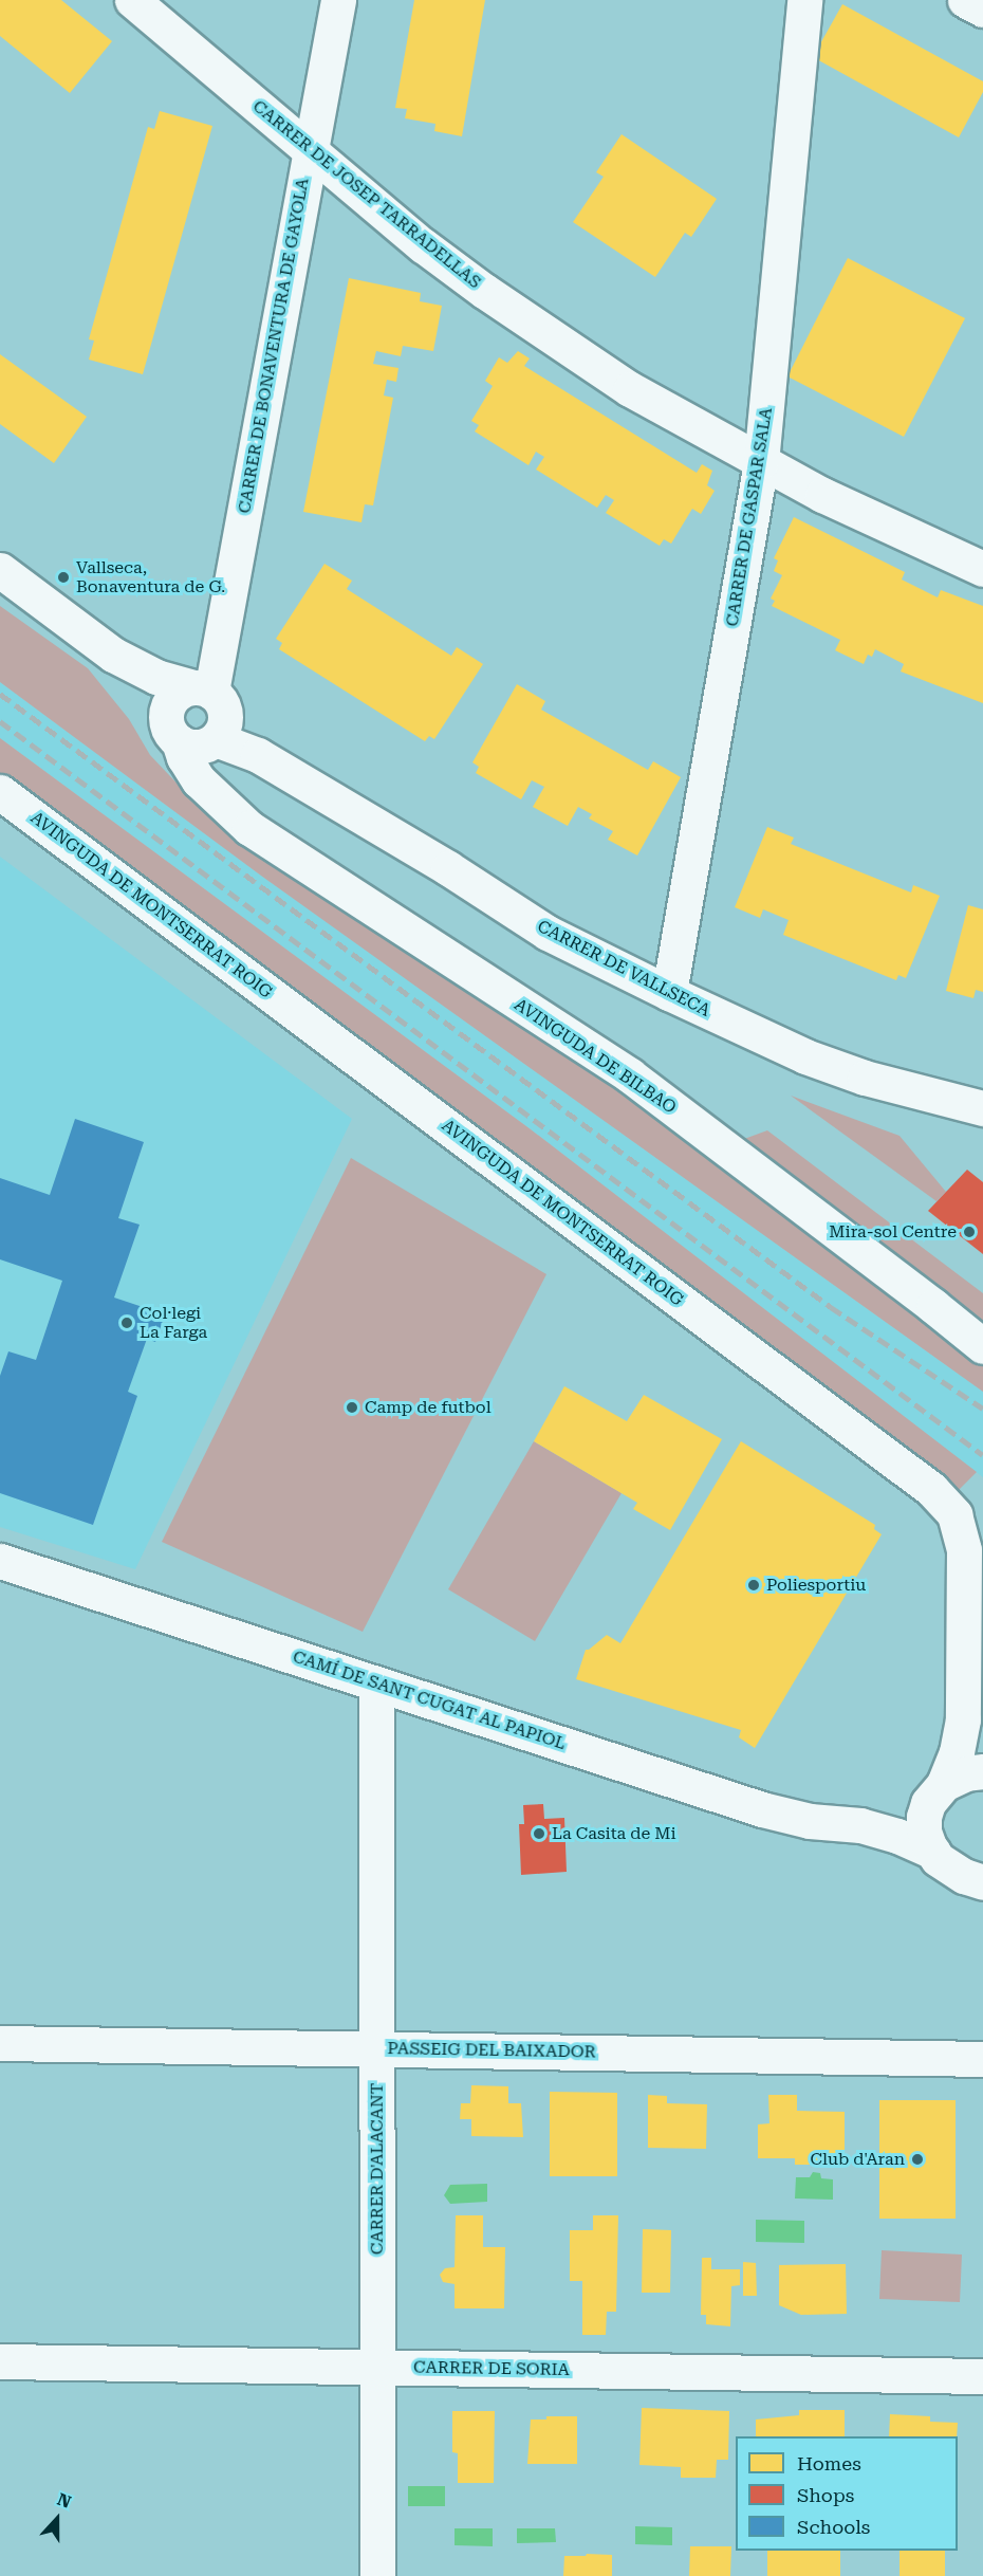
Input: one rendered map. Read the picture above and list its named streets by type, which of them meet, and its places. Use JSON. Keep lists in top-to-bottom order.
{
  "streets": {
    "street": [
      "CARRER DE JOSEP TARRADELLAS",
      "CARRER DE BONAVENTURA DE GAYOLA",
      "CARRER DE GASPAR SALA",
      "AVINGUDA DE MONTSERRAT ROIG",
      "CARRER DE VALLSECA",
      "AVINGUDA DE BILBAO",
      "CAMÍ DE SANT CUGAT AL PAPIOL",
      "PASSEIG DEL BAIXADOR",
      "CARRER D'ALACANT",
      "CARRER DE SORIA"
    ]
  },
  "crossings": [
    ["CARRER DE JOSEP TARRADELLAS", "CARRER DE BONAVENTURA DE GAYOLA"],
    ["CARRER DE JOSEP TARRADELLAS", "CARRER DE GASPAR SALA"],
    ["CARRER DE BONAVENTURA DE GAYOLA", "CARRER DE VALLSECA"],
    ["CARRER DE BONAVENTURA DE GAYOLA", "AVINGUDA DE BILBAO"],
    ["CARRER DE GASPAR SALA", "CARRER DE VALLSECA"],
    ["AVINGUDA DE MONTSERRAT ROIG", "CAMÍ DE SANT CUGAT AL PAPIOL"],
    ["CARRER DE VALLSECA", "AVINGUDA DE BILBAO"],
    ["CAMÍ DE SANT CUGAT AL PAPIOL", "CARRER D'ALACANT"],
    ["PASSEIG DEL BAIXADOR", "CARRER D'ALACANT"],
    ["CARRER D'ALACANT", "CARRER DE SORIA"]
  ],
  "places": [
    "Vallseca, Bonaventura de G.",
    "Mira-sol Centre",
    "Col·legi La Farga",
    "Camp de futbol",
    "Poliesportiu",
    "La Casita de Mi",
    "Club d'Aran"
  ],
  "legend": ["Homes", "Shops", "Schools"],
  "north": "top"
}
